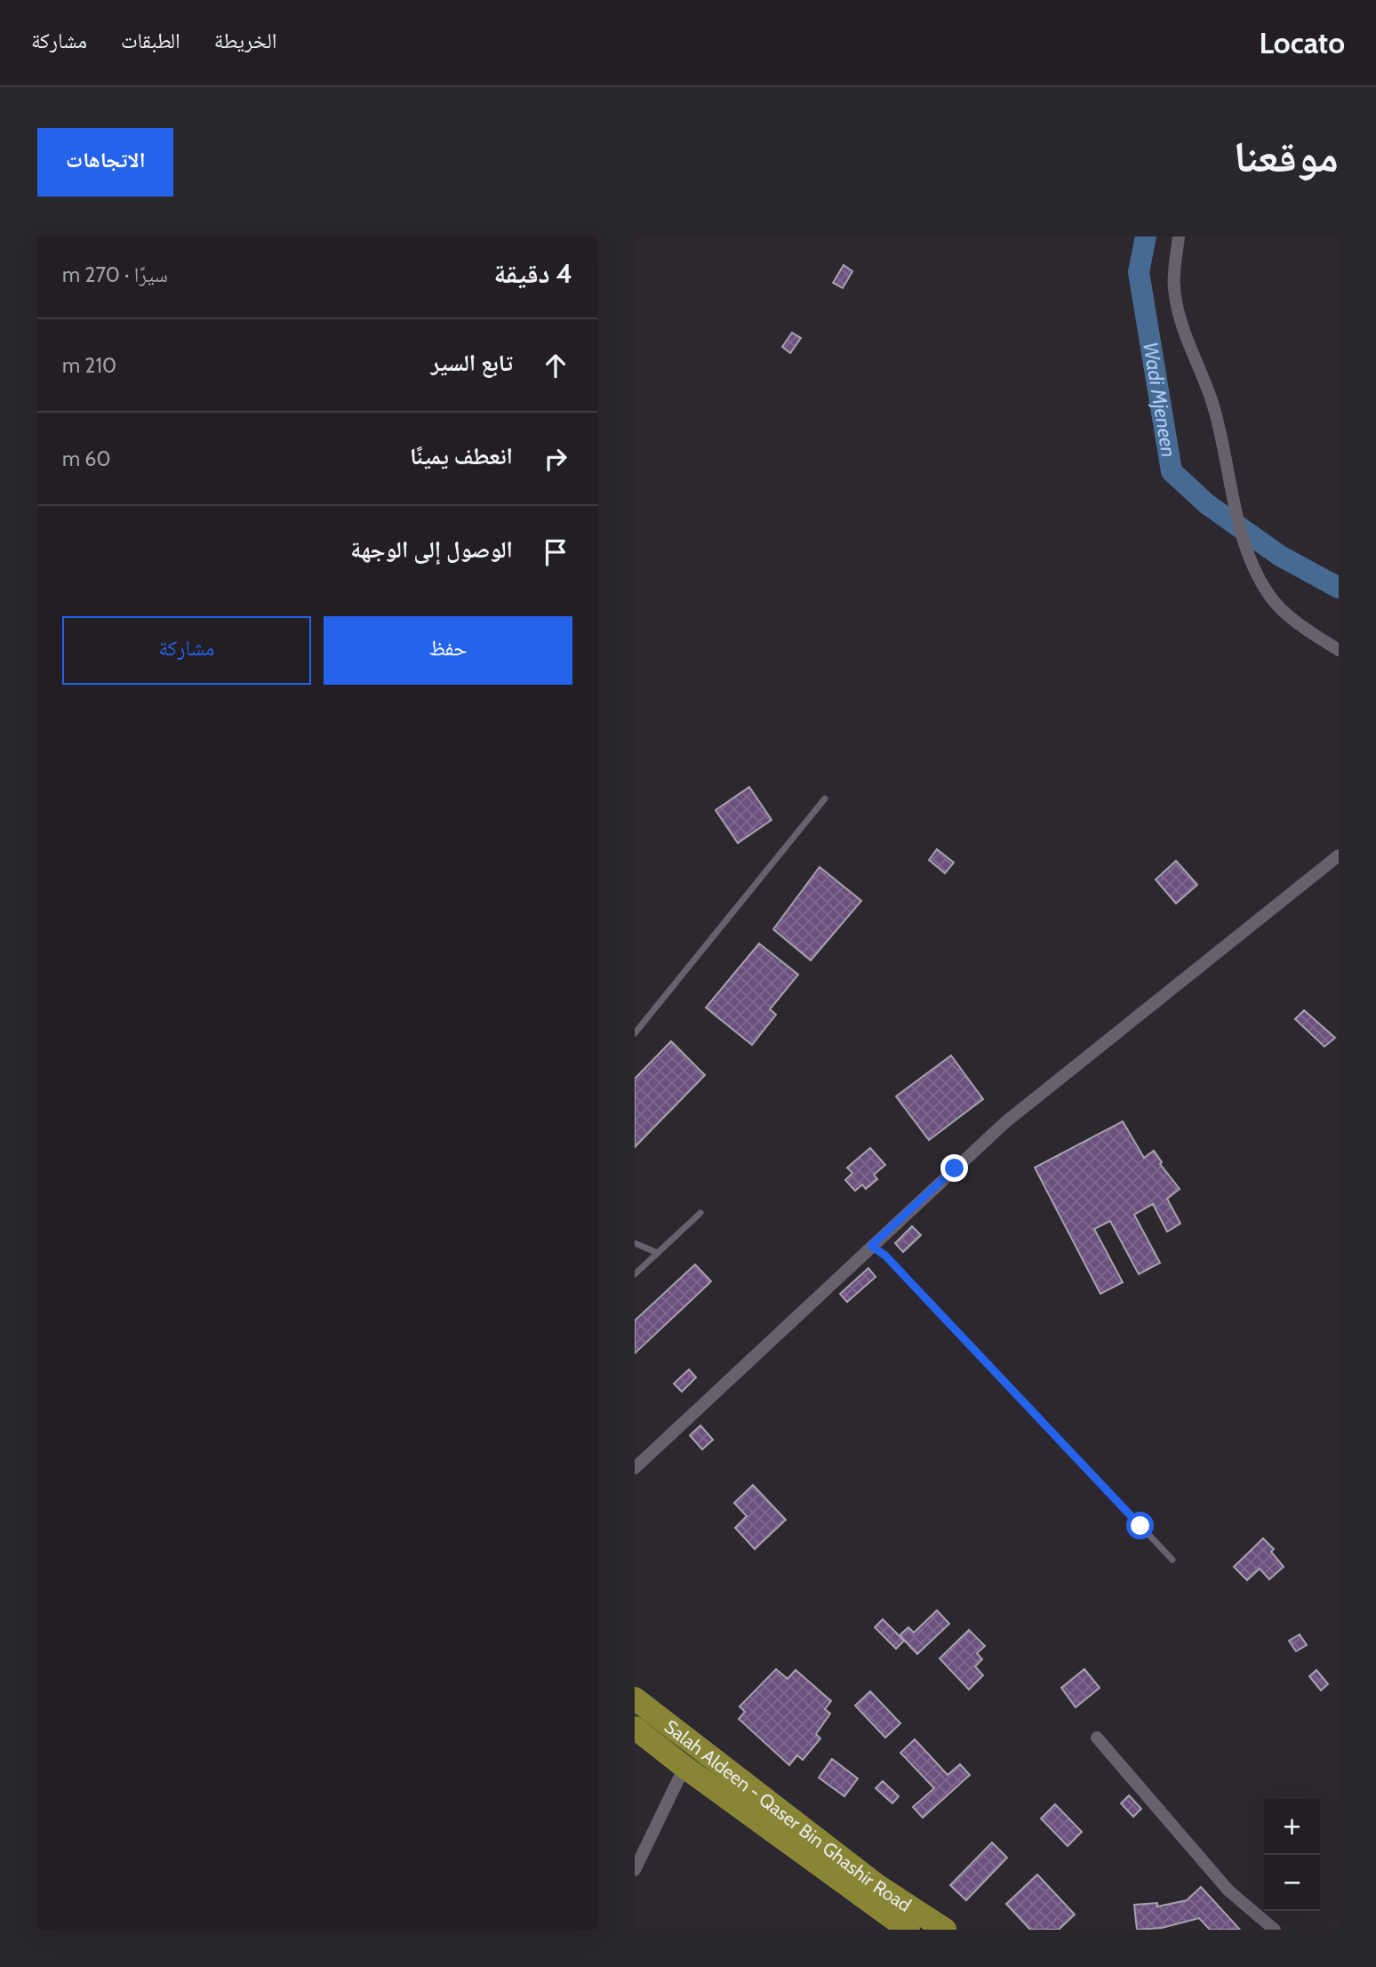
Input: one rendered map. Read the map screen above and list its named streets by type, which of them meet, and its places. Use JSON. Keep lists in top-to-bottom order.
{
  "streets": {
    "highway": ["Salah Aldeen - Qaser Bin Ghashir Road"]
  },
  "water": ["Wadi Mjeneen"],
  "page": {
    "header": "Locato",
    "nav": ["الخريطة", "الطبقات", "مشاركة"],
    "title": "موقعنا",
    "buttons": [
      "الاتجاهات",
      ["حفظ", "مشاركة"]
    ],
    "heading": ["4 دقيقة", "سيرًا · 270 m"],
    "list": [
      ["تابع السير", "210 m"],
      ["انعطف يمينًا", "60 m"],
      "الوصول إلى الوجهة"
    ],
    "map_buttons": ["+", "−"]
  }
}
